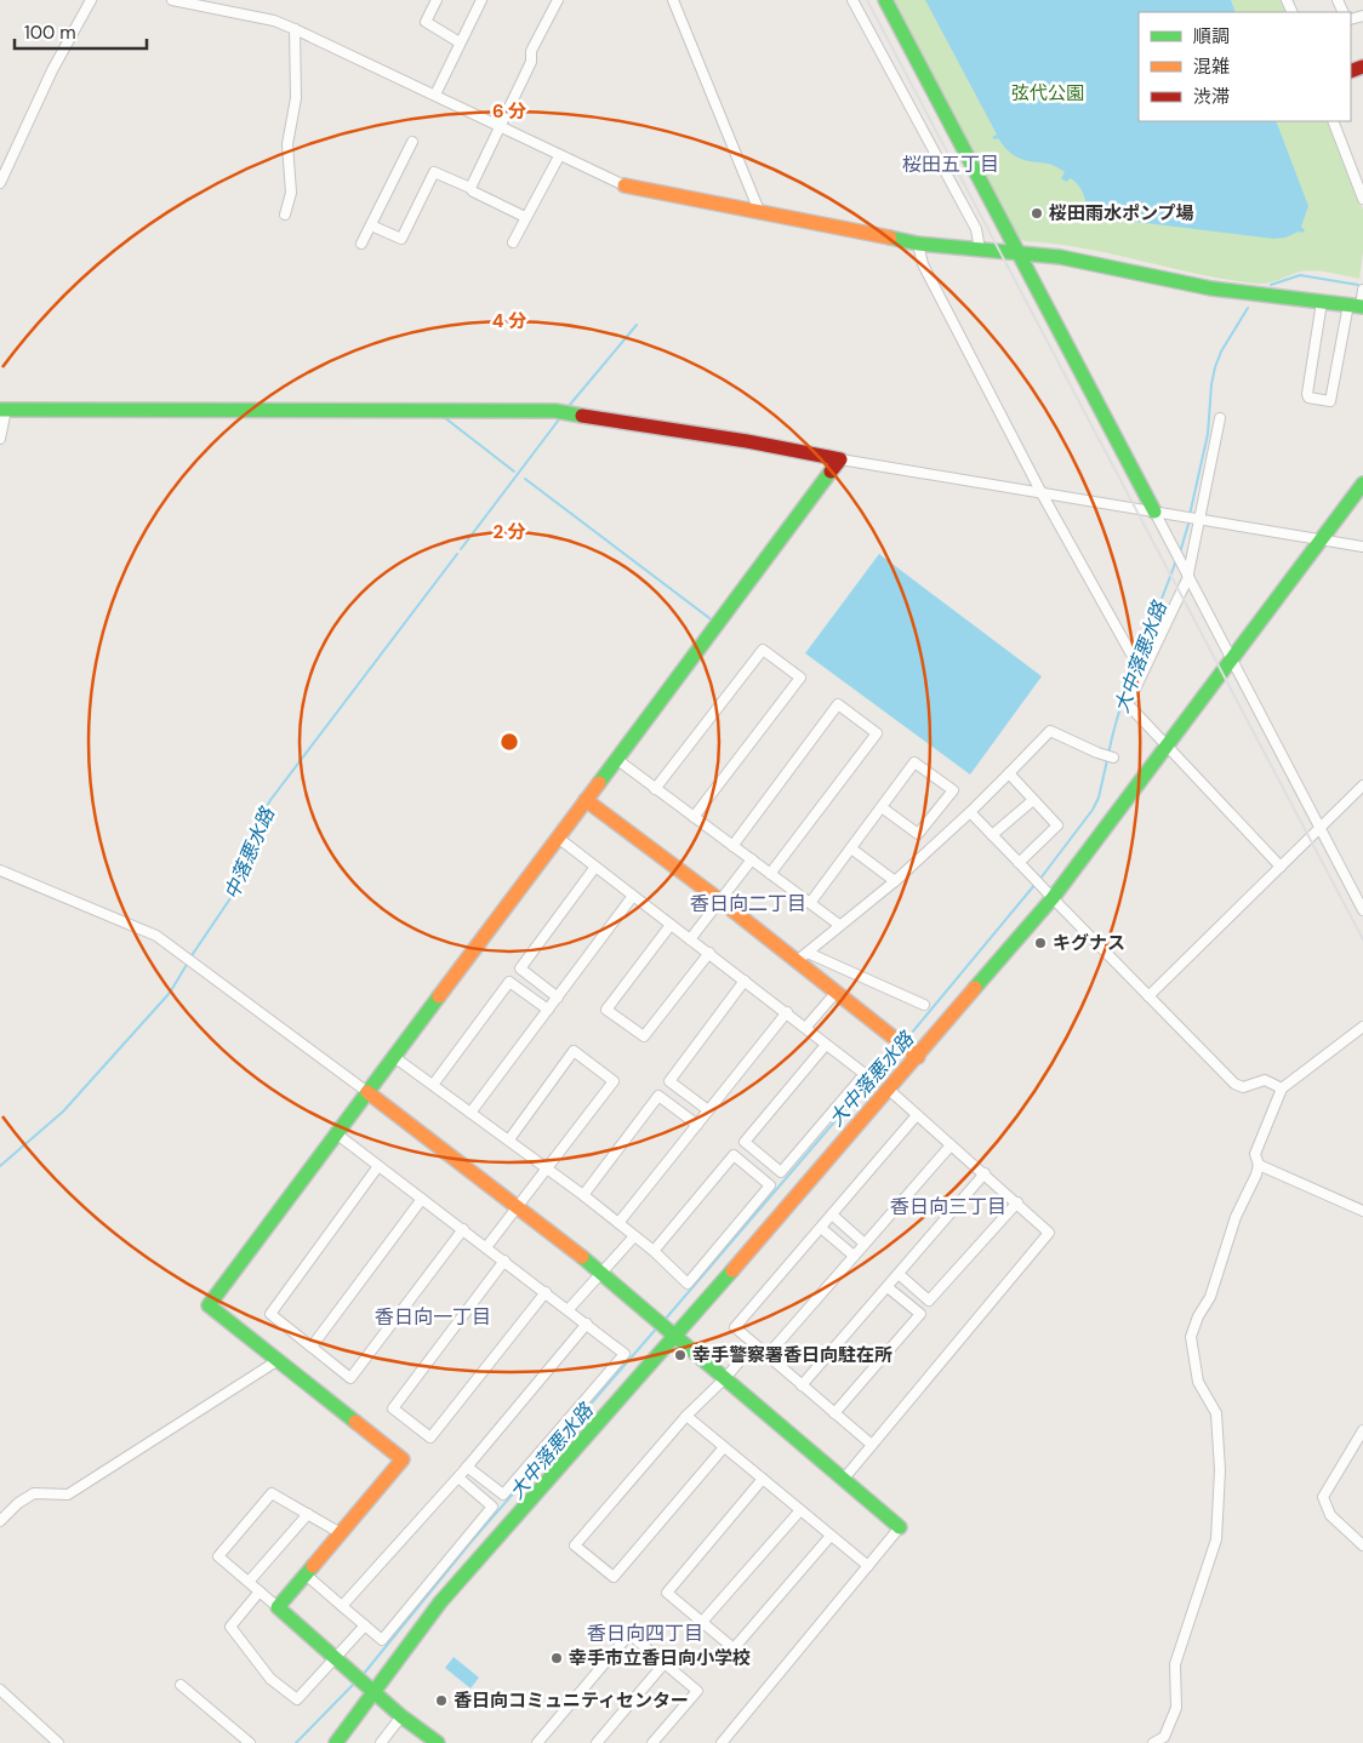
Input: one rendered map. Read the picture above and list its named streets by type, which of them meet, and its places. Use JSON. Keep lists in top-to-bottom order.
{
  "districts": [
    "桜田五丁目",
    "香日向二丁目",
    "香日向三丁目",
    "香日向一丁目",
    "香日向四丁目"
  ],
  "water": ["大中落悪水路", "中落悪水路"],
  "parks": ["弦代公園"],
  "places": [
    "桜田雨水ポンプ場",
    "キグナス",
    "幸手警察署香日向駐在所",
    "幸手市立香日向小学校",
    "香日向コミュニティセンター"
  ],
  "legend": ["順調", "混雑", "渋滞"],
  "scale_bar": "100 m",
  "rings": ["6 分", "4 分", "2 分"]
}
